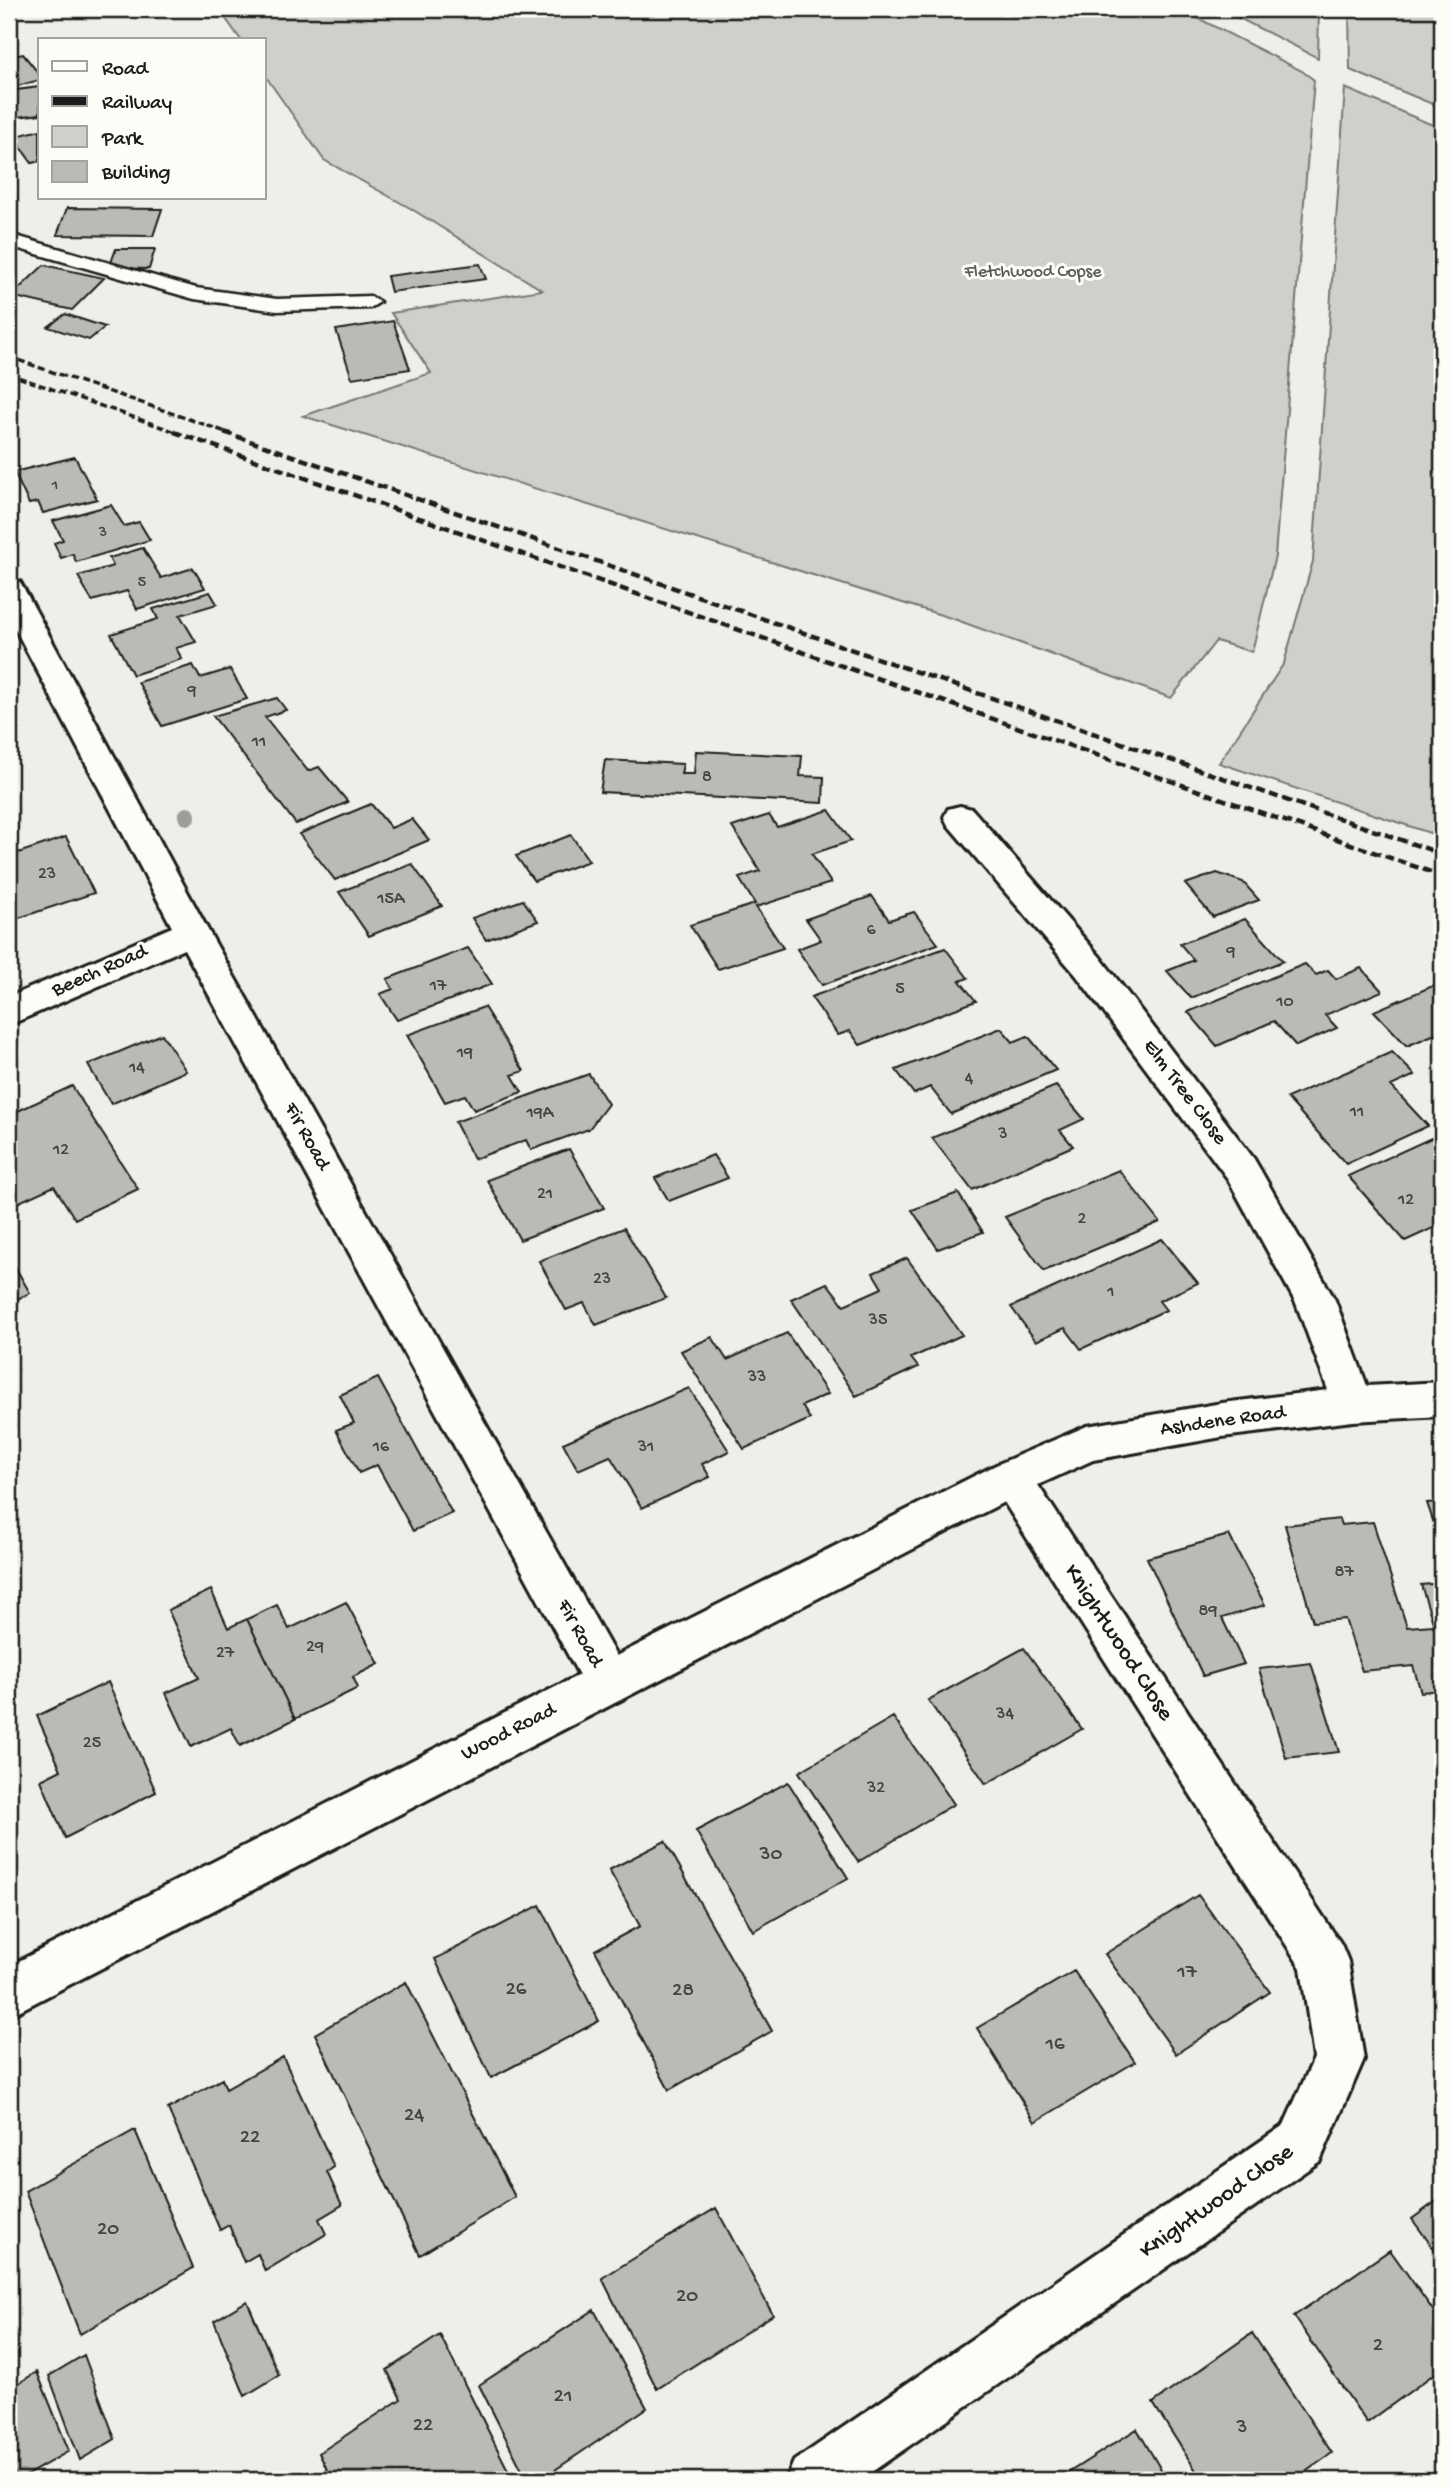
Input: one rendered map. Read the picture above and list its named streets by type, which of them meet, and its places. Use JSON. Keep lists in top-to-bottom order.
{
  "streets": {
    "street": [
      "Beech Road",
      "Elm Tree Close",
      "Fir Road",
      "Ashdene Road",
      "Knightwood Close",
      "Wood Road"
    ]
  },
  "crossings": [
    ["Beech Road", "Fir Road"],
    ["Elm Tree Close", "Ashdene Road"],
    ["Fir Road", "Wood Road"],
    ["Ashdene Road", "Knightwood Close"],
    ["Ashdene Road", "Wood Road"],
    ["Knightwood Close", "Wood Road"]
  ],
  "parks": ["Fletchwood Copse"],
  "house_numbers": [
    "1",
    "3",
    "5",
    "9",
    "11",
    "8",
    "23",
    "15A",
    "6",
    "9",
    "17",
    "5",
    "10",
    "19",
    "14",
    "4",
    "11",
    "19A",
    "3",
    "12",
    "21",
    "12",
    "2",
    "23",
    "1",
    "35",
    "33",
    "16",
    "31",
    "87",
    "89",
    "29",
    "27",
    "34",
    "25",
    "32",
    "30",
    "17",
    "26",
    "28",
    "16",
    "24",
    "22",
    "20",
    "20",
    "2",
    "21",
    "22",
    "3"
  ],
  "legend": [
    "Road",
    "Railway",
    "Park",
    "Building"
  ]
}
